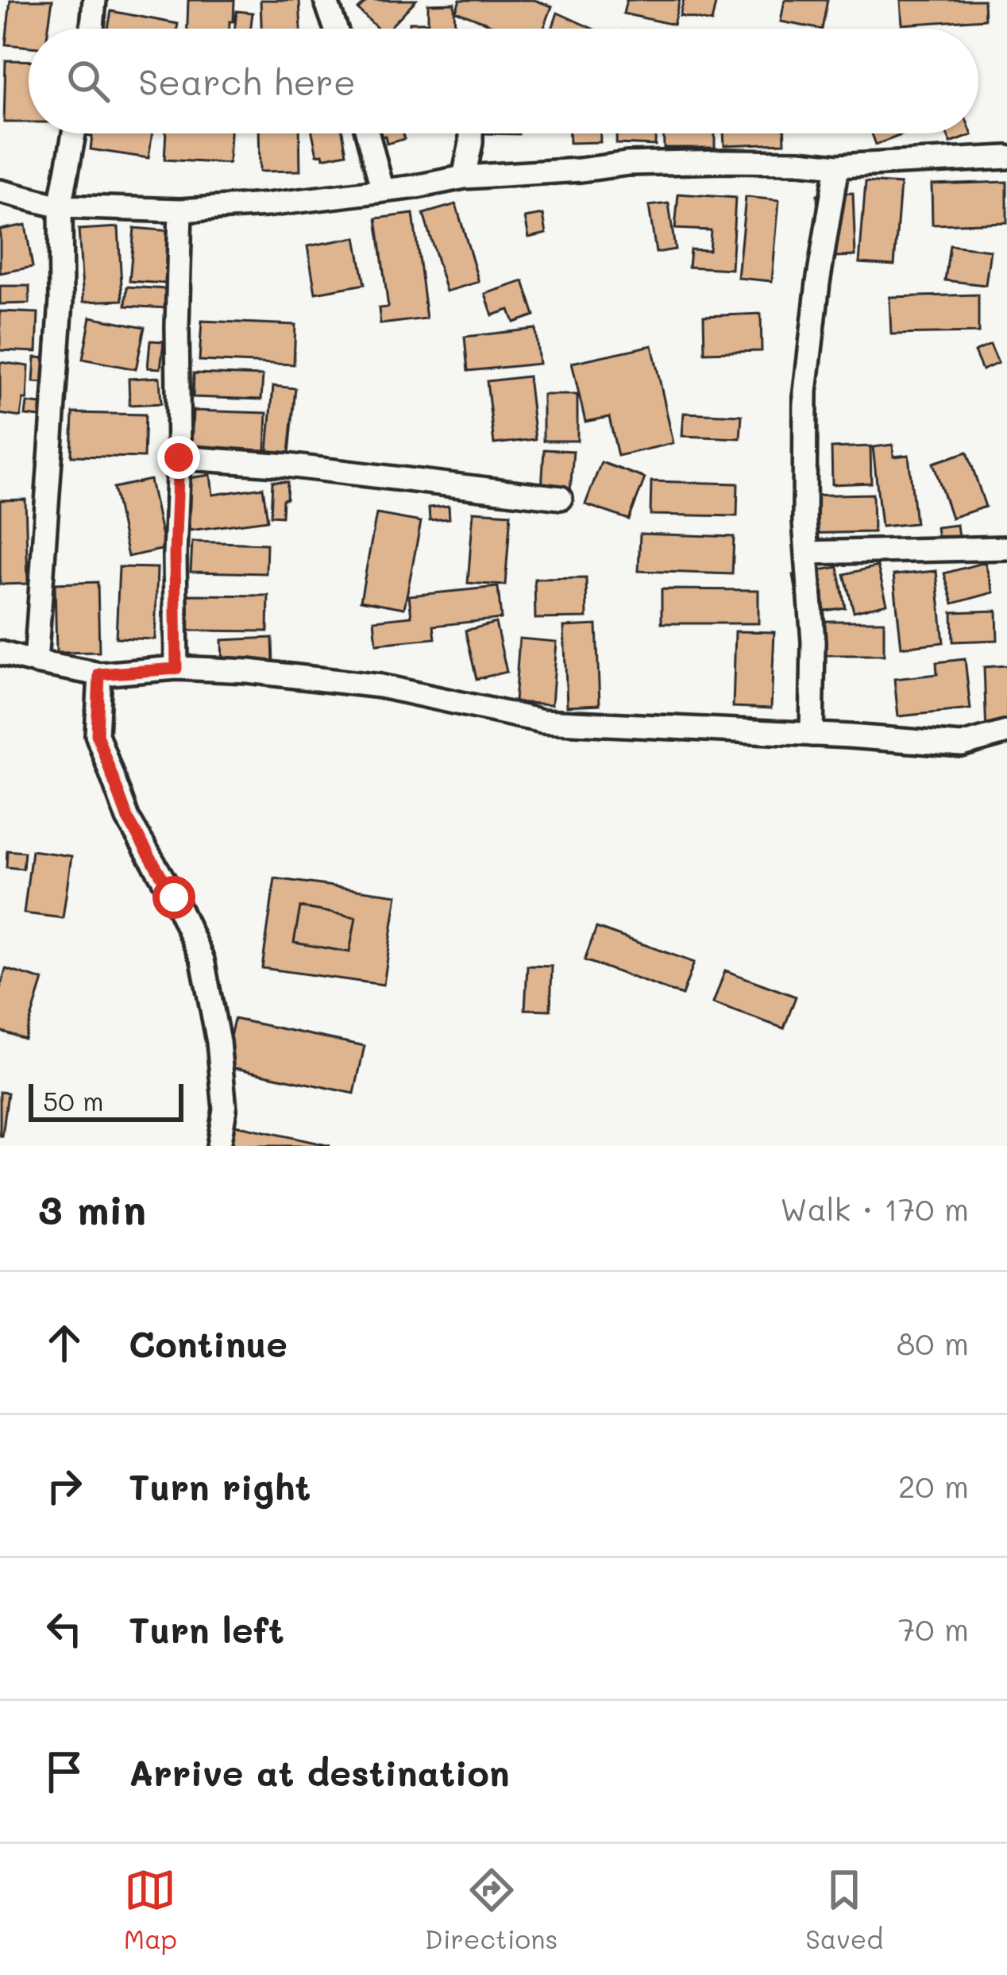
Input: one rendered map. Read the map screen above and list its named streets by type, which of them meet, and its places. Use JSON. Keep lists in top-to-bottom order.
{
  "scale_bar": "50 m",
  "page": {
    "search": "Search here",
    "scale": "50 m",
    "heading": ["3 min", "Walk · 170 m"],
    "list": [
      ["Continue", "80 m"],
      ["Turn right", "20 m"],
      ["Turn left", "70 m"],
      "Arrive at destination"
    ],
    "nav": ["Map", "Directions", "Saved"]
  }
}
